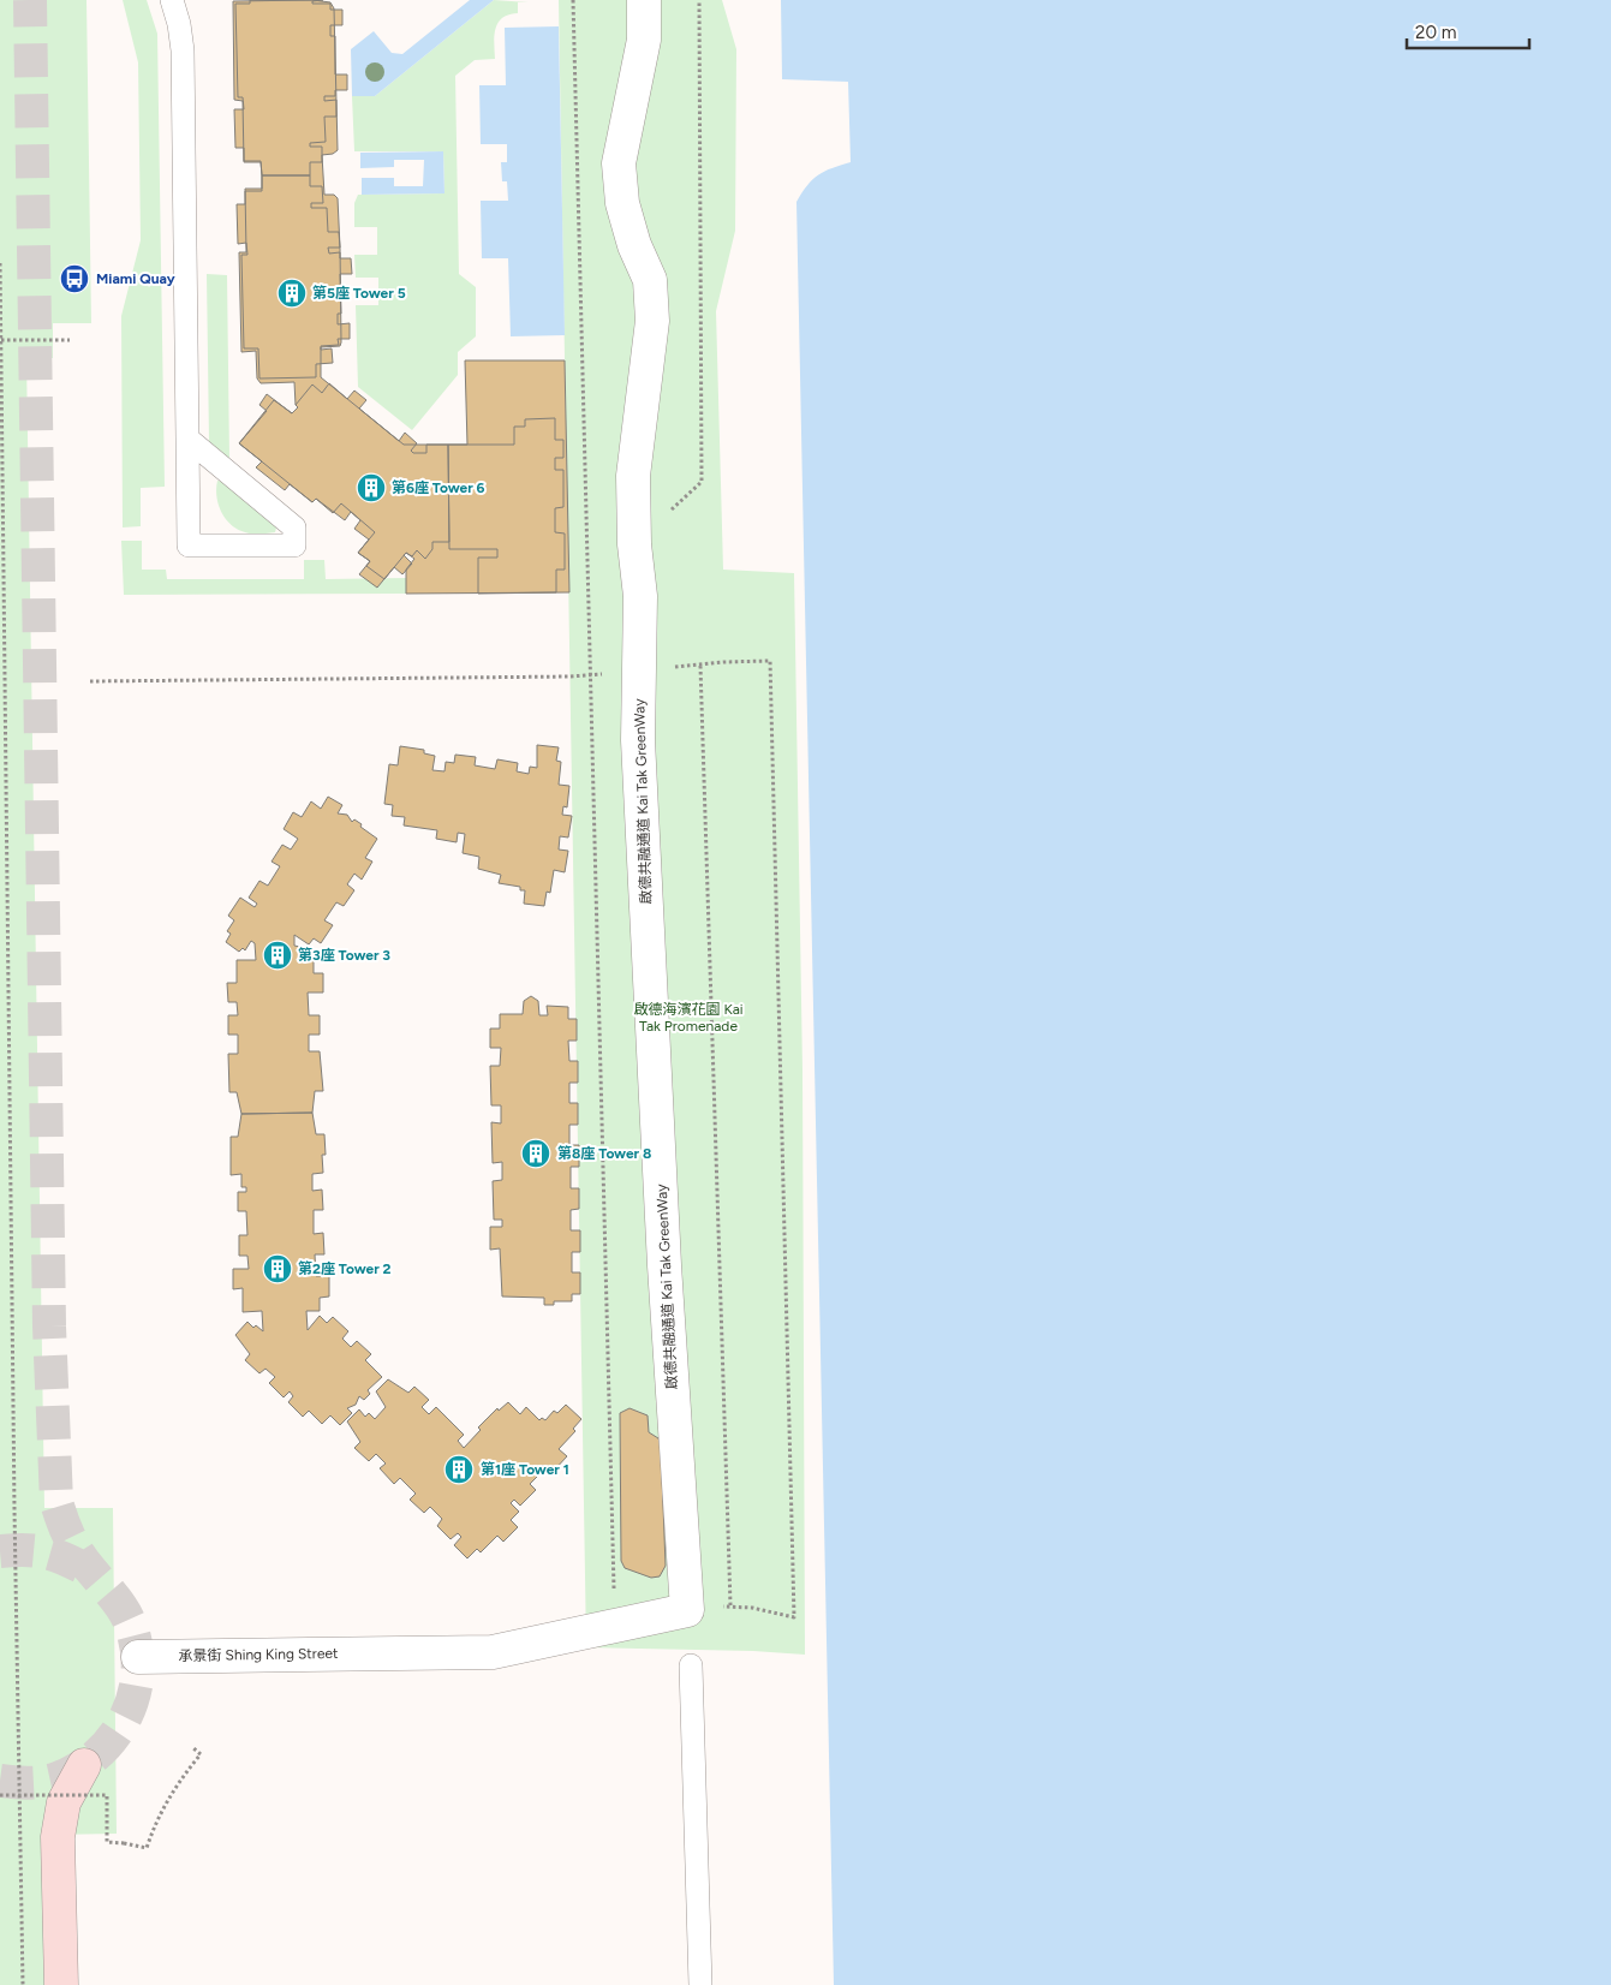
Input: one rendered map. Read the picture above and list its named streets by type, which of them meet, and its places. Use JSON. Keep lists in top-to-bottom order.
{
  "streets": {
    "street": ["啟德共融通道 Kai Tak GreenWay", "承景街 Shing King Street"]
  },
  "crossings": [
    ["啟德共融通道 Kai Tak GreenWay", "承景街 Shing King Street"]
  ],
  "parks": ["啟德海濱花園 Kai Tak Promenade"],
  "places": {
    "bus stop": ["Miami Quay"],
    "building": [
      "第5座 Tower 5",
      "第6座 Tower 6",
      "第3座 Tower 3",
      "第8座 Tower 8",
      "第2座 Tower 2",
      "第1座 Tower 1"
    ]
  },
  "scale_bar": "20 m"
}
